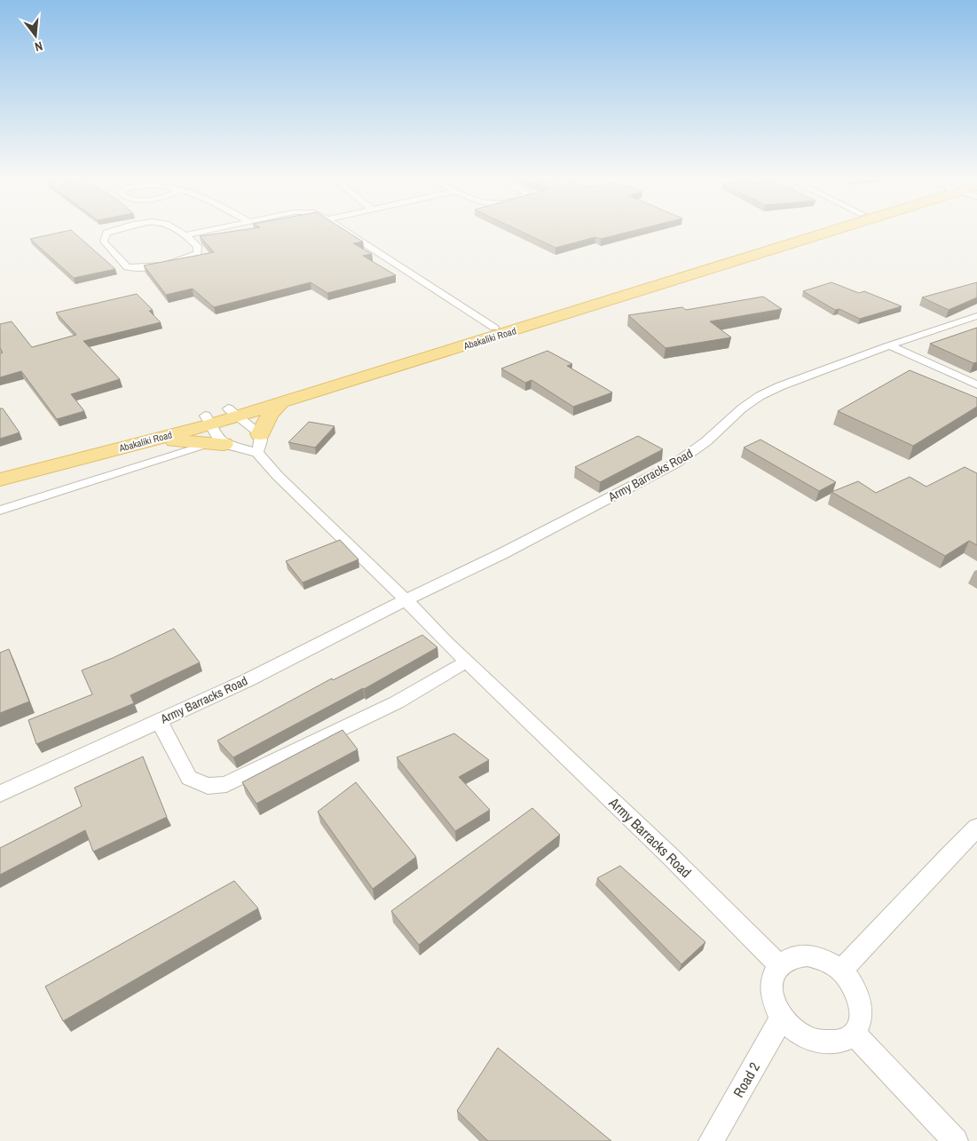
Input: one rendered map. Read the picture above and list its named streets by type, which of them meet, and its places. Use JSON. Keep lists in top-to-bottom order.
{
  "streets": {
    "main road": ["Abakaliki Road"],
    "street": ["Army Barracks Road", "Road 2"]
  },
  "crossings": [
    ["Army Barracks Road", "Road 2"]
  ],
  "north": "bottom"
}
